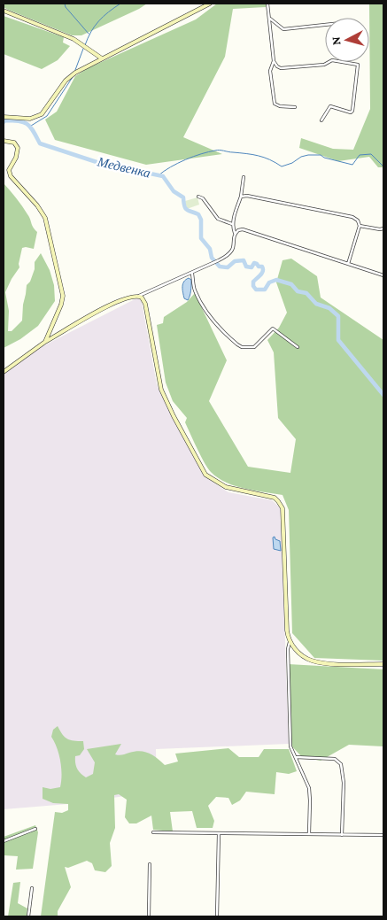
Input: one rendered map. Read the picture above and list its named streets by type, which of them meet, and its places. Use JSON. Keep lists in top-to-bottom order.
{
  "water": ["Медвенка"],
  "north": "left"
}
